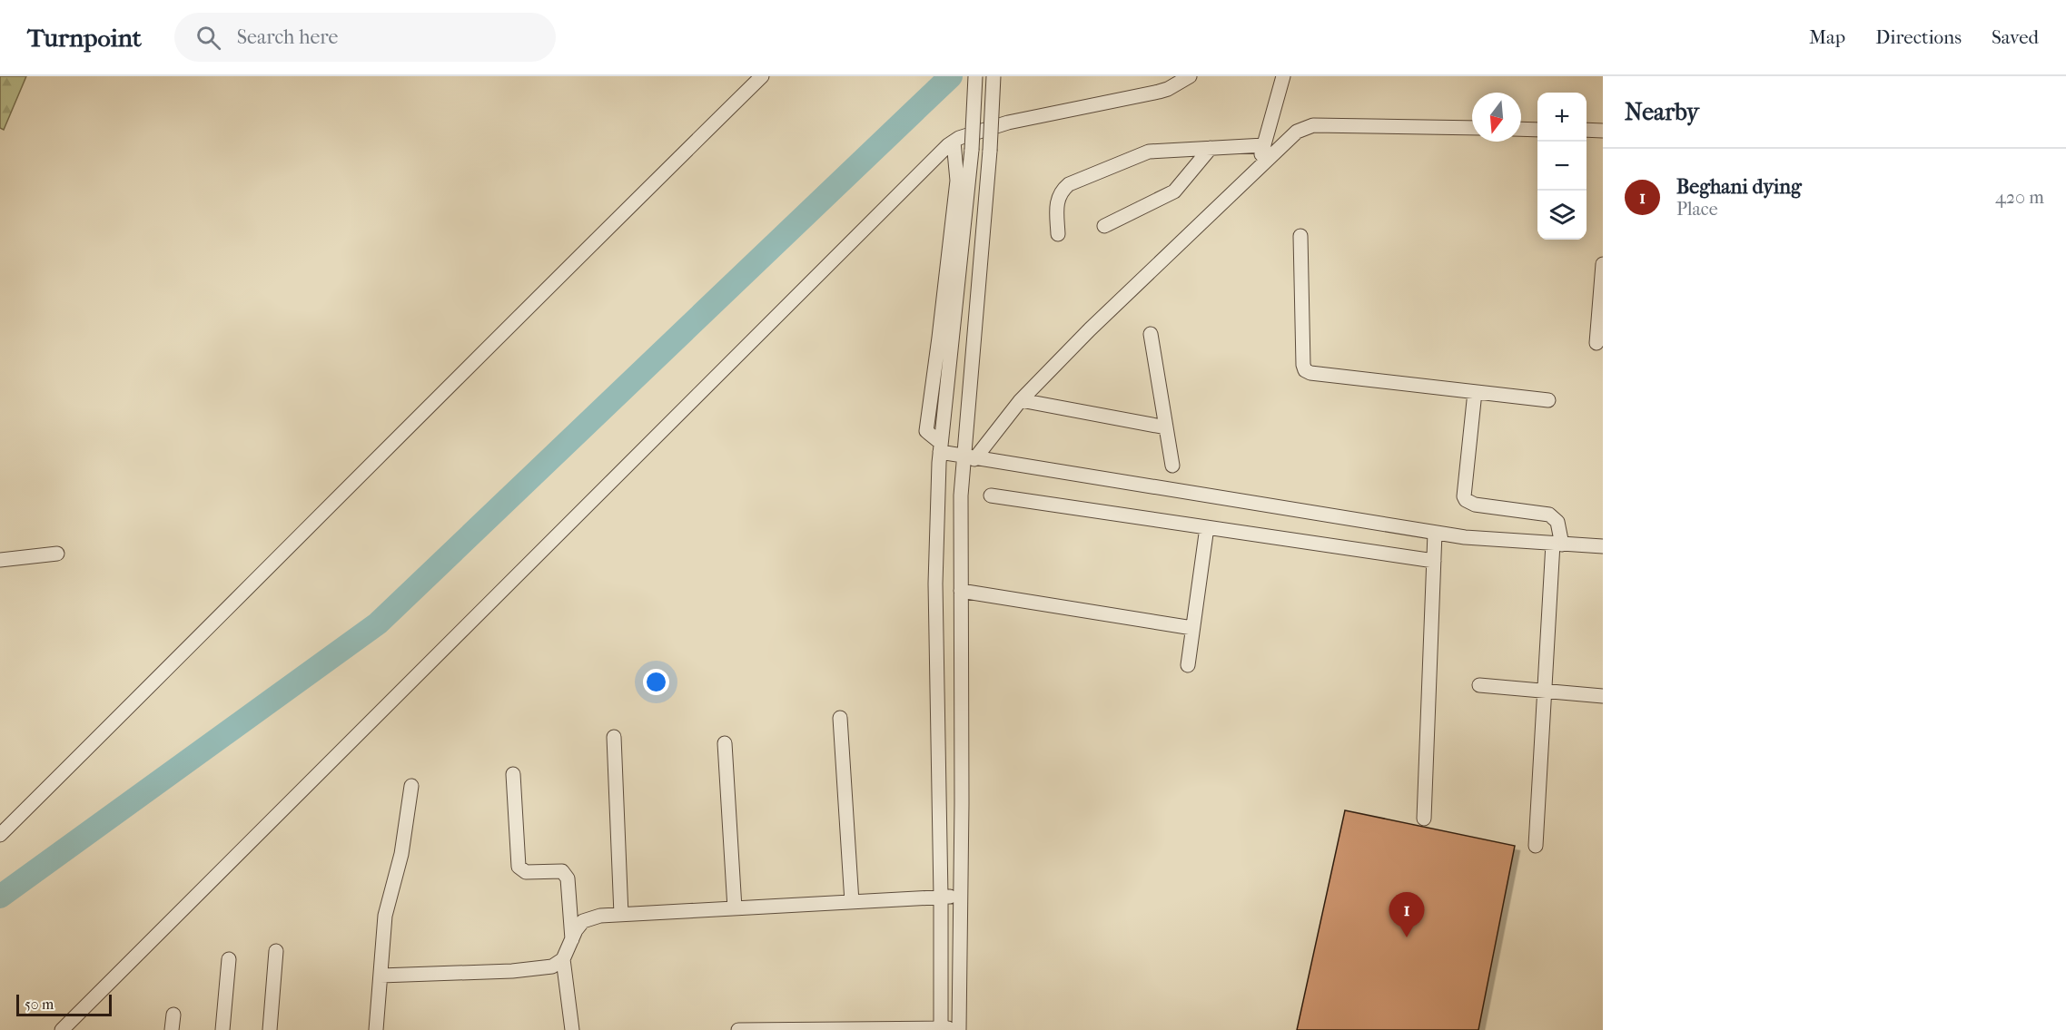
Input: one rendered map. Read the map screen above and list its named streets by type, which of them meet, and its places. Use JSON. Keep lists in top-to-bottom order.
{
  "scale_bar": "50 m",
  "north": "bottom",
  "page": {
    "header": "Turnpoint",
    "search": "Search here",
    "nav": ["Map", "Directions", "Saved"],
    "heading": "Nearby",
    "map_buttons": ["+", "−"],
    "list": [
      {
        "mark": "1",
        "name": "Beghani dying",
        "note": "Place",
        "value": "420 m"
      }
    ],
    "pins": "1",
    "scale": "50 m"
  }
}
